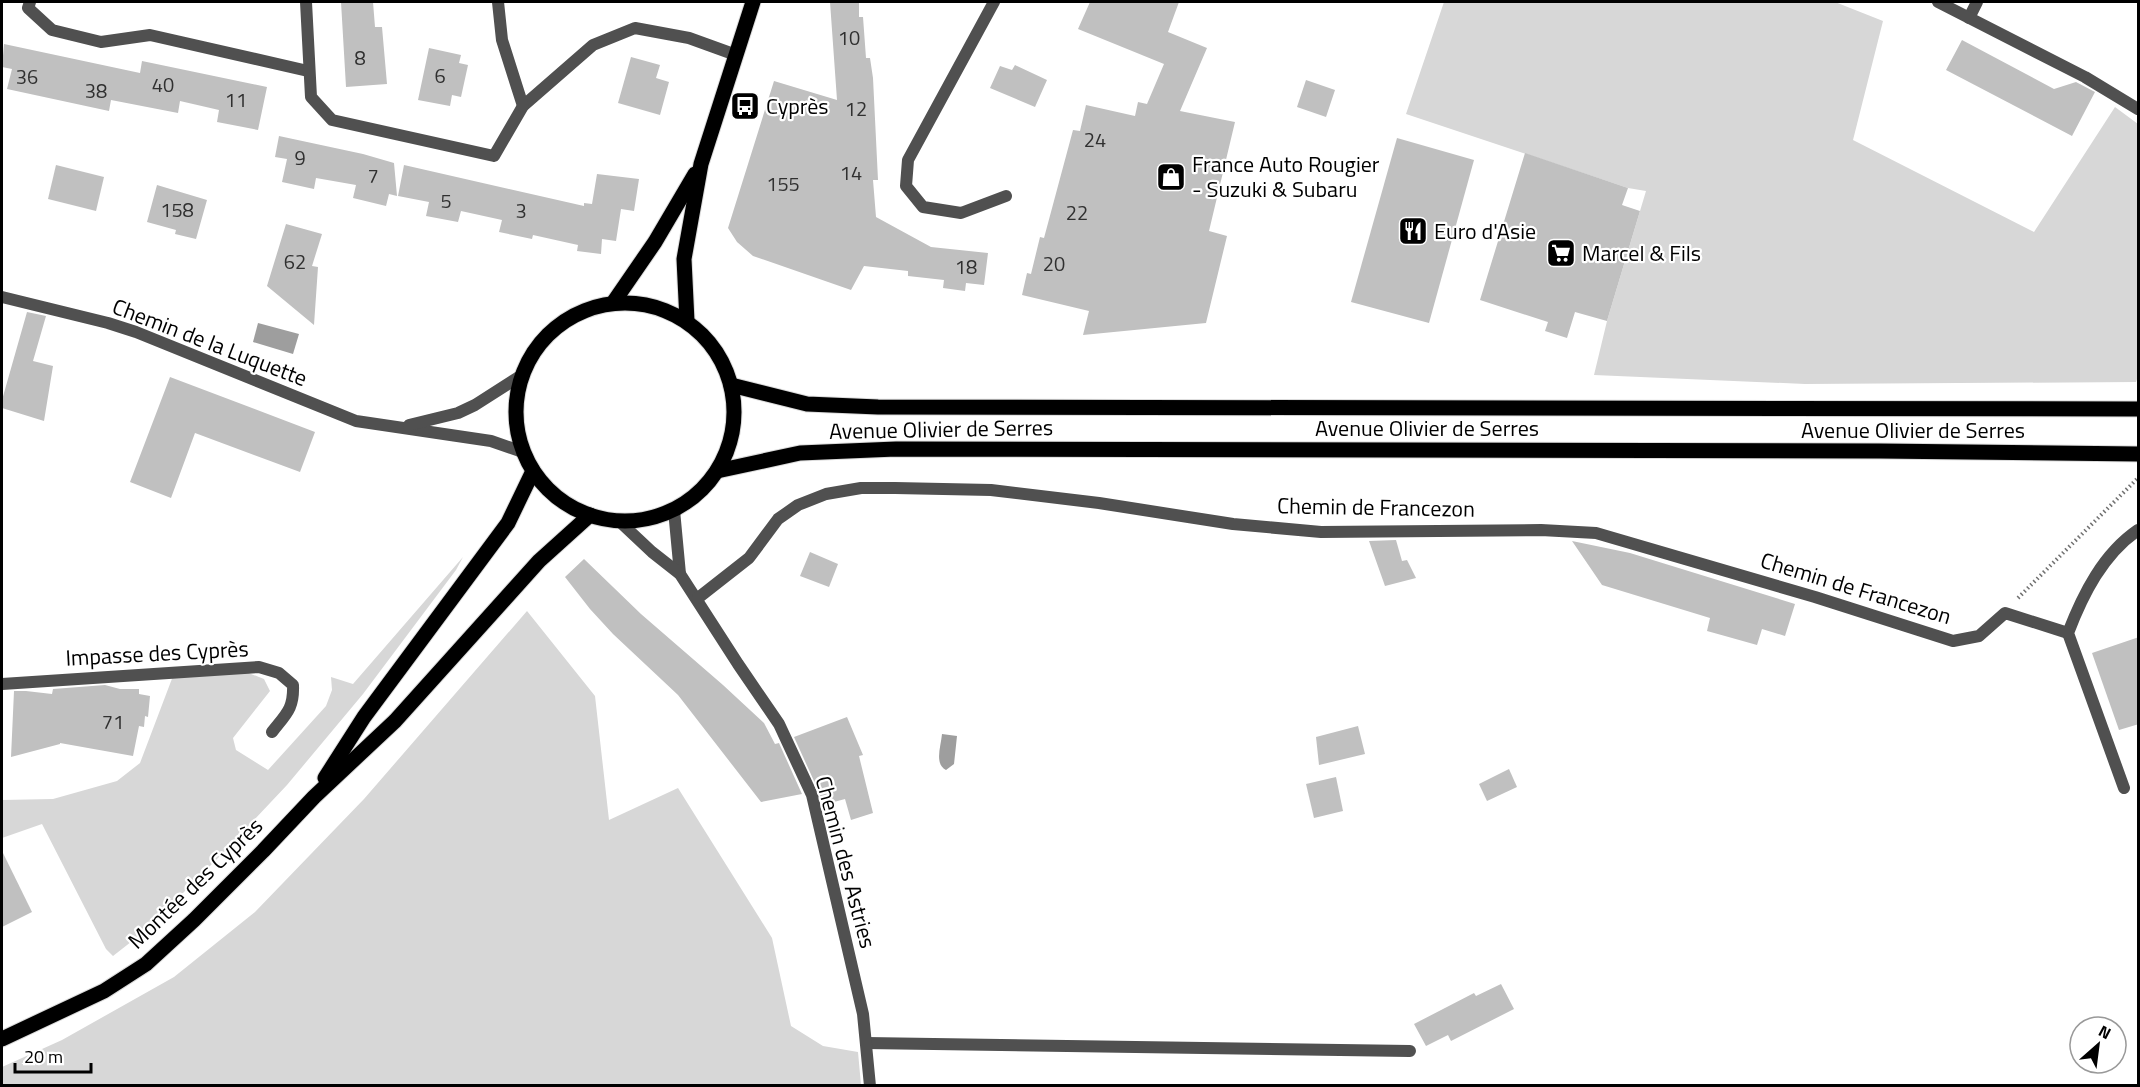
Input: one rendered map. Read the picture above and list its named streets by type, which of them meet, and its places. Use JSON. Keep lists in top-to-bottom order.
{
  "streets": {
    "main road": ["Avenue Olivier de Serres", "Montée des Cyprès"],
    "street": [
      "Chemin de la Luquette",
      "Chemin de Francezon",
      "Impasse des Cyprès",
      "Chemin des Astries"
    ]
  },
  "crossings": [
    ["Chemin de Francezon", "Chemin des Astries"]
  ],
  "places": {
    "bus stop": ["Cyprès"],
    "shop": ["France Auto Rougier - Suzuki & Subaru"],
    "restaurant": ["Euro d'Asie"],
    "supermarket": ["Marcel & Fils"]
  },
  "house_numbers": [
    "10",
    "8",
    "6",
    "36",
    "40",
    "38",
    "11",
    "12",
    "24",
    "9",
    "14",
    "7",
    "155",
    "5",
    "158",
    "3",
    "22",
    "62",
    "20",
    "18",
    "71"
  ],
  "scale_bar": "20 m",
  "north": "top right"
}
